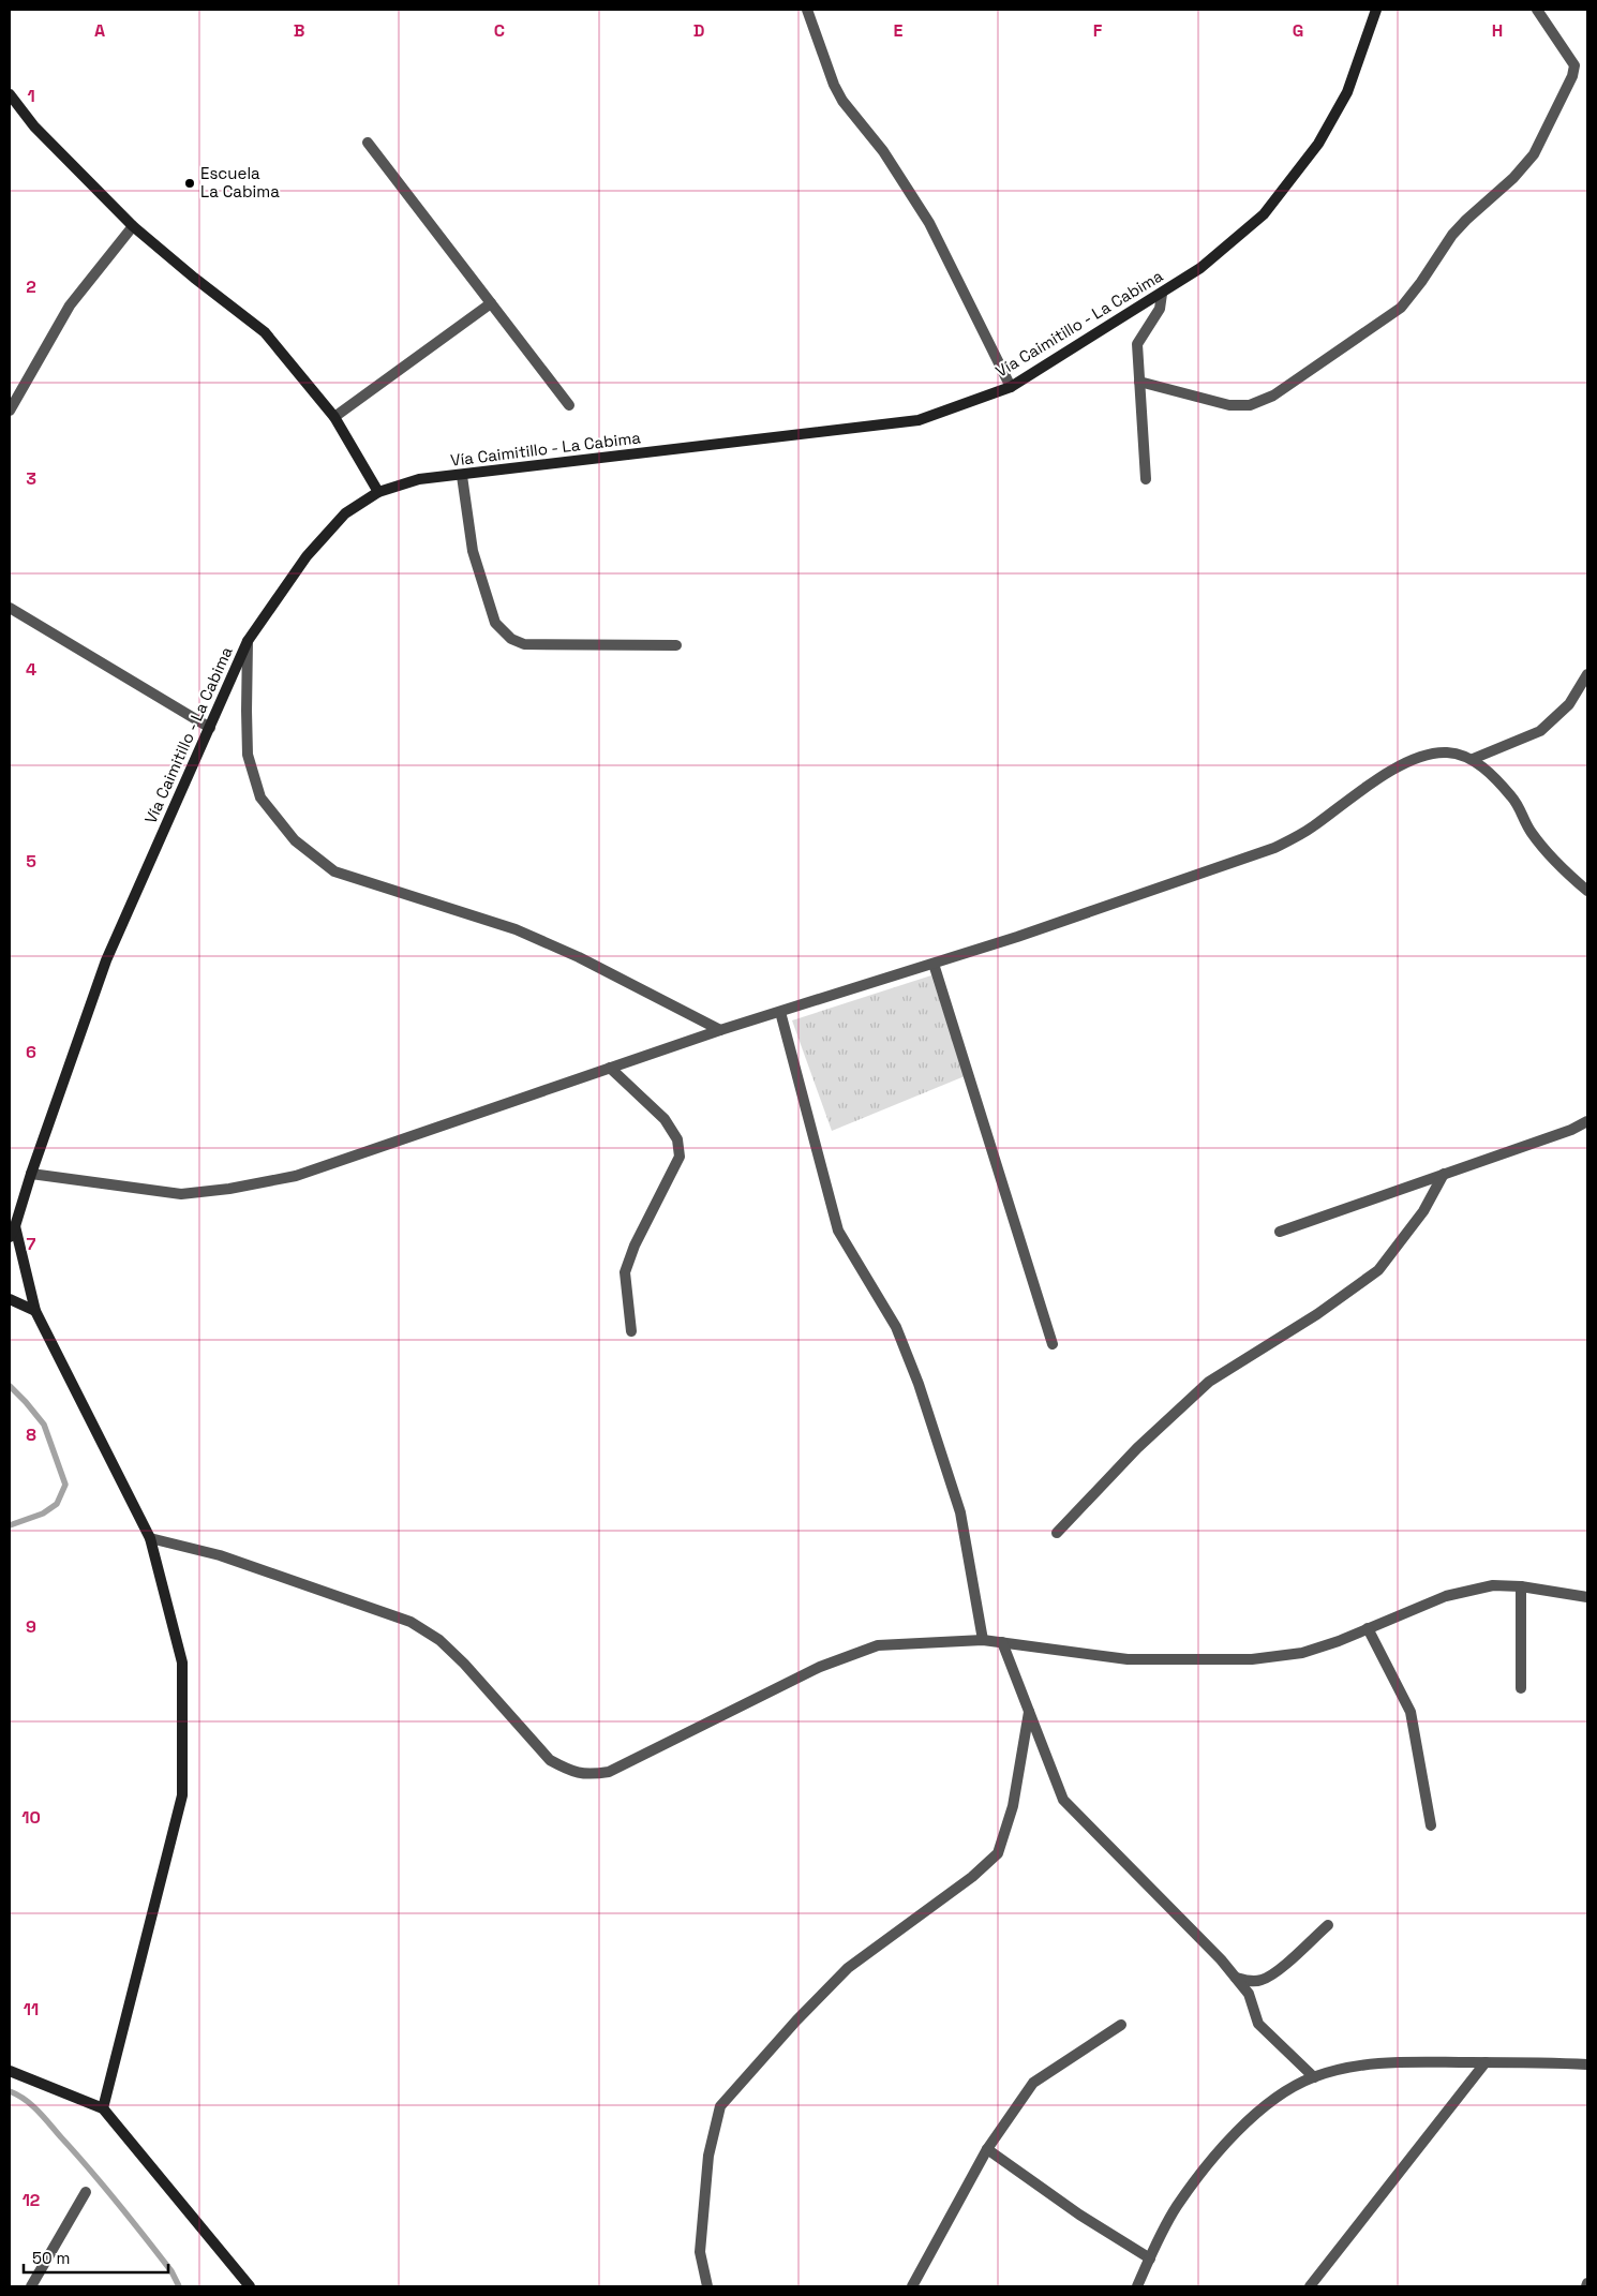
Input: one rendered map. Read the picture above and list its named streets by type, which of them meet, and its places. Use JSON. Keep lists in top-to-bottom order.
{
  "streets": {
    "street": ["Vía Caimitillo - La Cabima"]
  },
  "places": ["Escuela La Cabima"],
  "scale_bar": "50 m",
  "grid": {
    "columns": [
      "A",
      "B",
      "C",
      "D",
      "E",
      "F",
      "G",
      "H"
    ],
    "rows": [
      "1",
      "2",
      "3",
      "4",
      "5",
      "6",
      "7",
      "8",
      "9",
      "10",
      "11",
      "12"
    ]
  }
}
